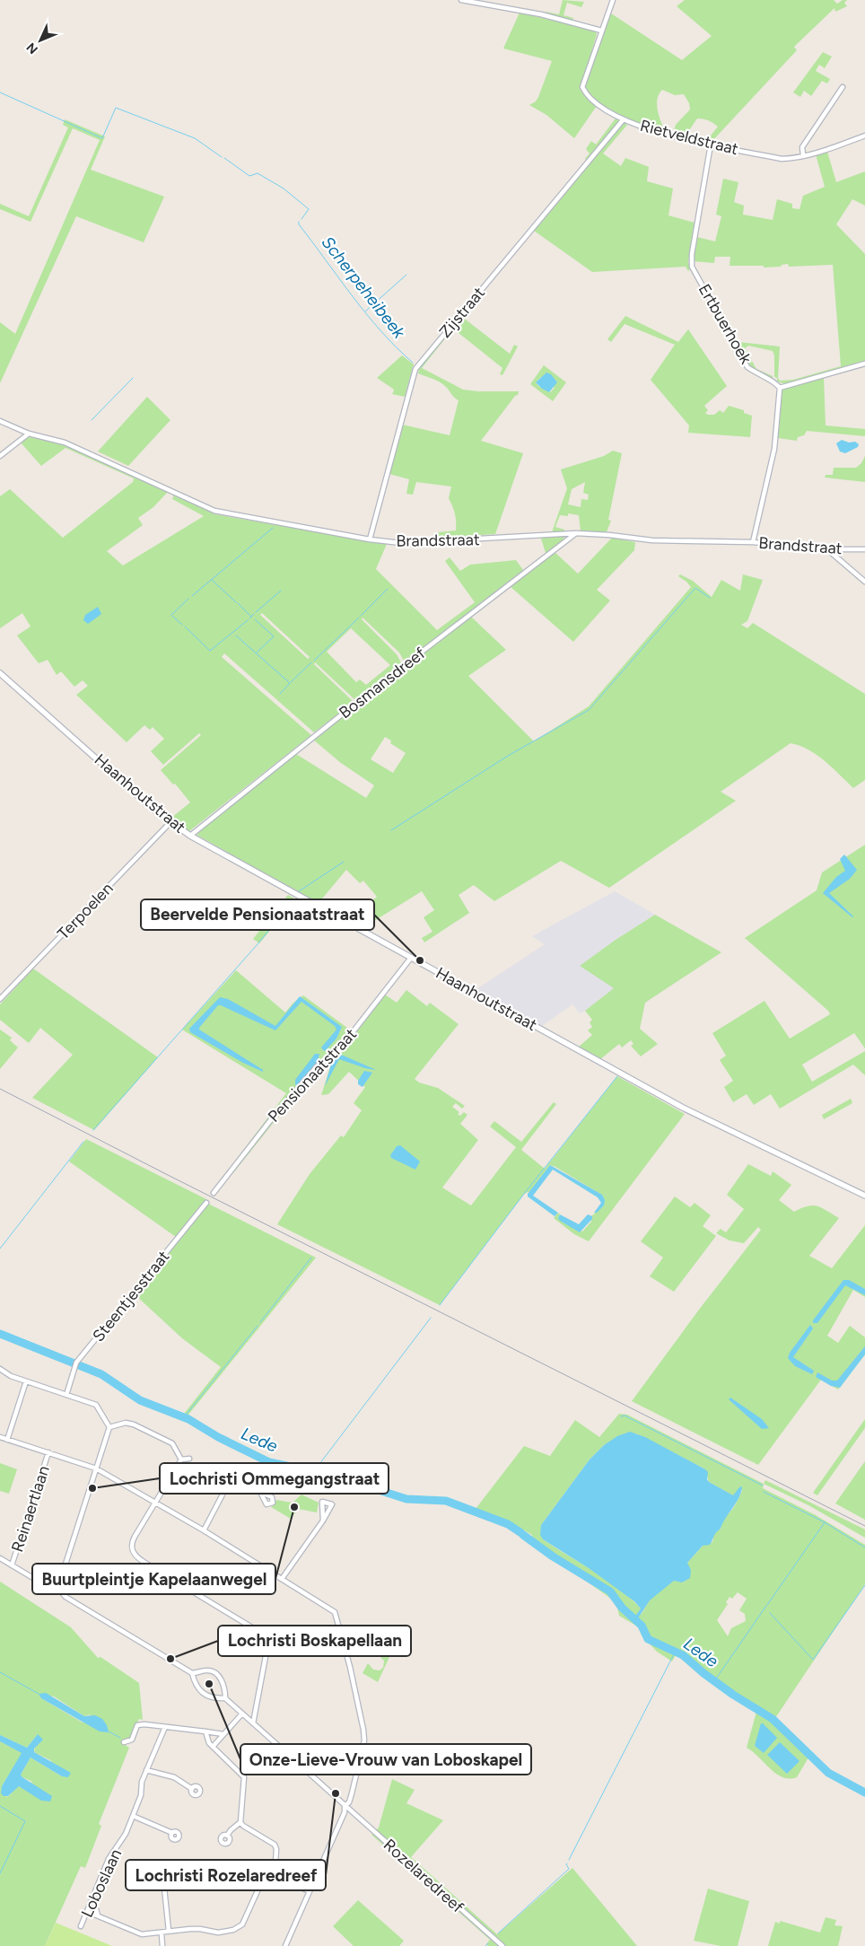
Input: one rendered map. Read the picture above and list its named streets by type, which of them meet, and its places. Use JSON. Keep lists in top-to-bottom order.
{
  "streets": {
    "street": [
      "Rietveldstraat",
      "Zijstraat",
      "Ertbuerhoek",
      "Brandstraat",
      "Bosmansdreef",
      "Haanhoutstraat",
      "Terpoelen",
      "Pensionaatstraat",
      "Steentjesstraat",
      "Reinaertlaan",
      "Rozelaredreef",
      "Loboslaan"
    ]
  },
  "crossings": [
    ["Rietveldstraat", "Zijstraat"],
    ["Rietveldstraat", "Ertbuerhoek"],
    ["Zijstraat", "Brandstraat"],
    ["Brandstraat", "Bosmansdreef"],
    ["Bosmansdreef", "Haanhoutstraat"],
    ["Haanhoutstraat", "Terpoelen"],
    ["Haanhoutstraat", "Pensionaatstraat"]
  ],
  "water": ["Scherpeheibeek", "Lede"],
  "places": [
    "Beervelde Pensionaatstraat",
    "Lochristi Ommegangstraat",
    "Buurtpleintje Kapelaanwegel",
    "Lochristi Boskapellaan",
    "Onze-Lieve-Vrouw van Loboskapel",
    "Lochristi Rozelaredreef"
  ],
  "north": "bottom left"
}
